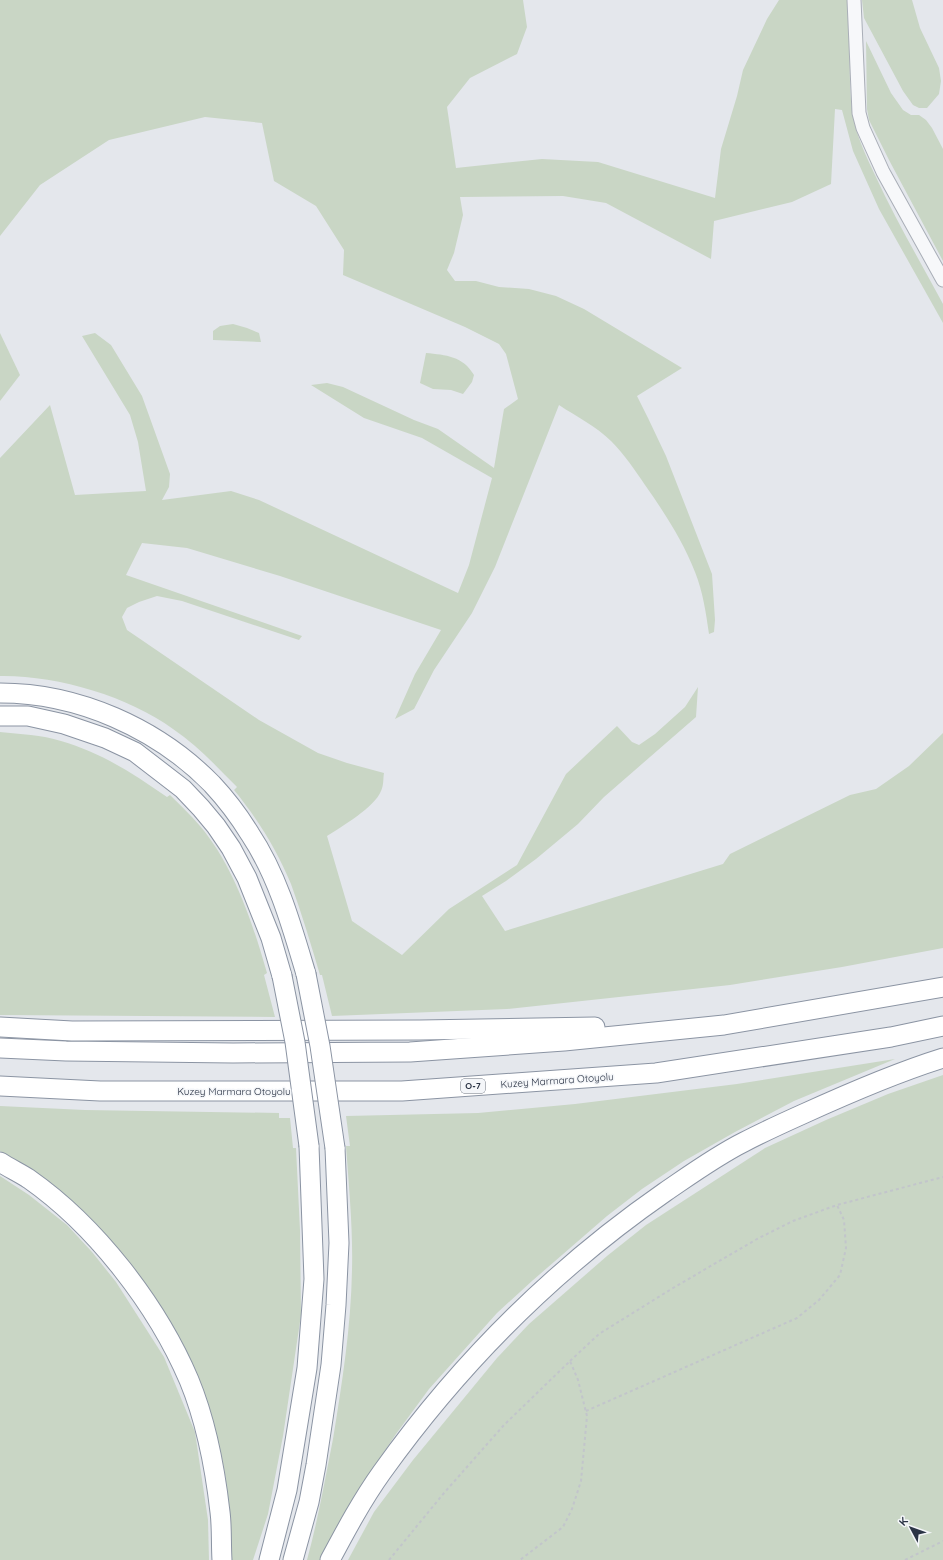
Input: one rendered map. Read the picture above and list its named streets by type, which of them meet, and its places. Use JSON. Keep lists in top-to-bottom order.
{
  "streets": {
    "highway": ["Kuzey Marmara Otoyolu", "O-7"]
  },
  "north": "top left"
}
